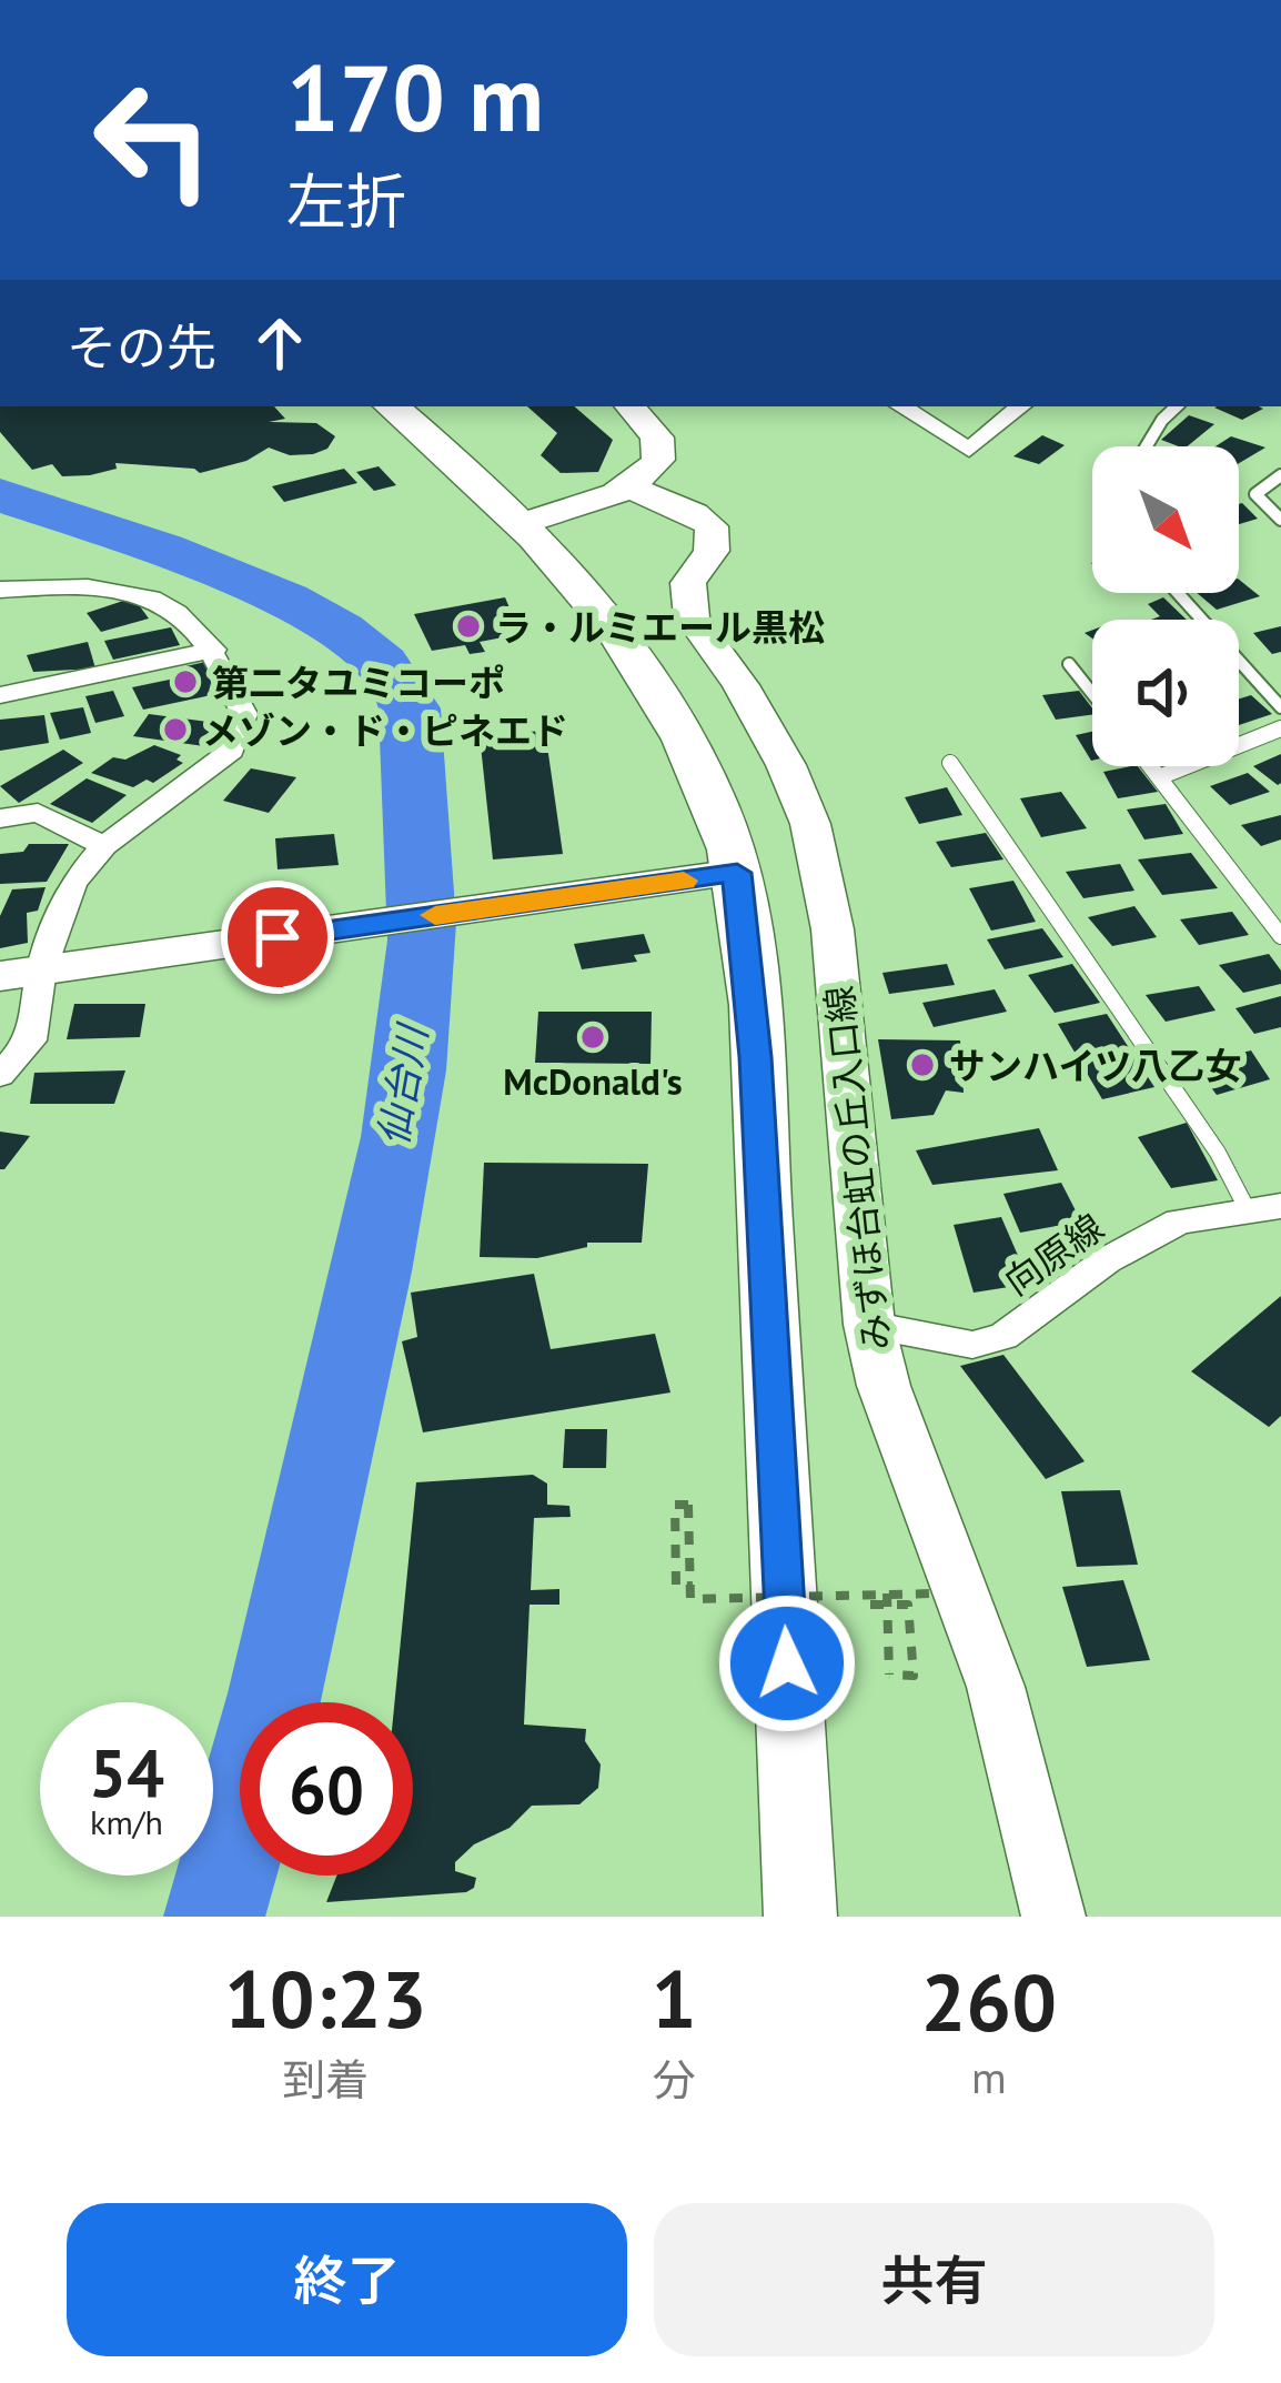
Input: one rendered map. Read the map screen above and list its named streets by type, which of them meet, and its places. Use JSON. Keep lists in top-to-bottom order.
{
  "streets": {
    "street": ["みずほ台虹の丘入口線", "向原線"]
  },
  "crossings": [
    ["みずほ台虹の丘入口線", "向原線"]
  ],
  "water": ["仙台川"],
  "places": [
    "ラ・ルミエール黒松",
    "第二タユミコーポ",
    "メゾン・ド・ピネエド",
    "McDonald's",
    "サンハイツ八乙女"
  ],
  "north": "bottom right",
  "page": {
    "turn": ["170 m", "左折"],
    "then": "その先",
    "speed": "54 km/h",
    "limit": "60",
    "eta": [
      "10:23",
      "到着",
      "1",
      "分",
      "260",
      "m"
    ],
    "buttons": ["終了", "共有"]
  }
}
